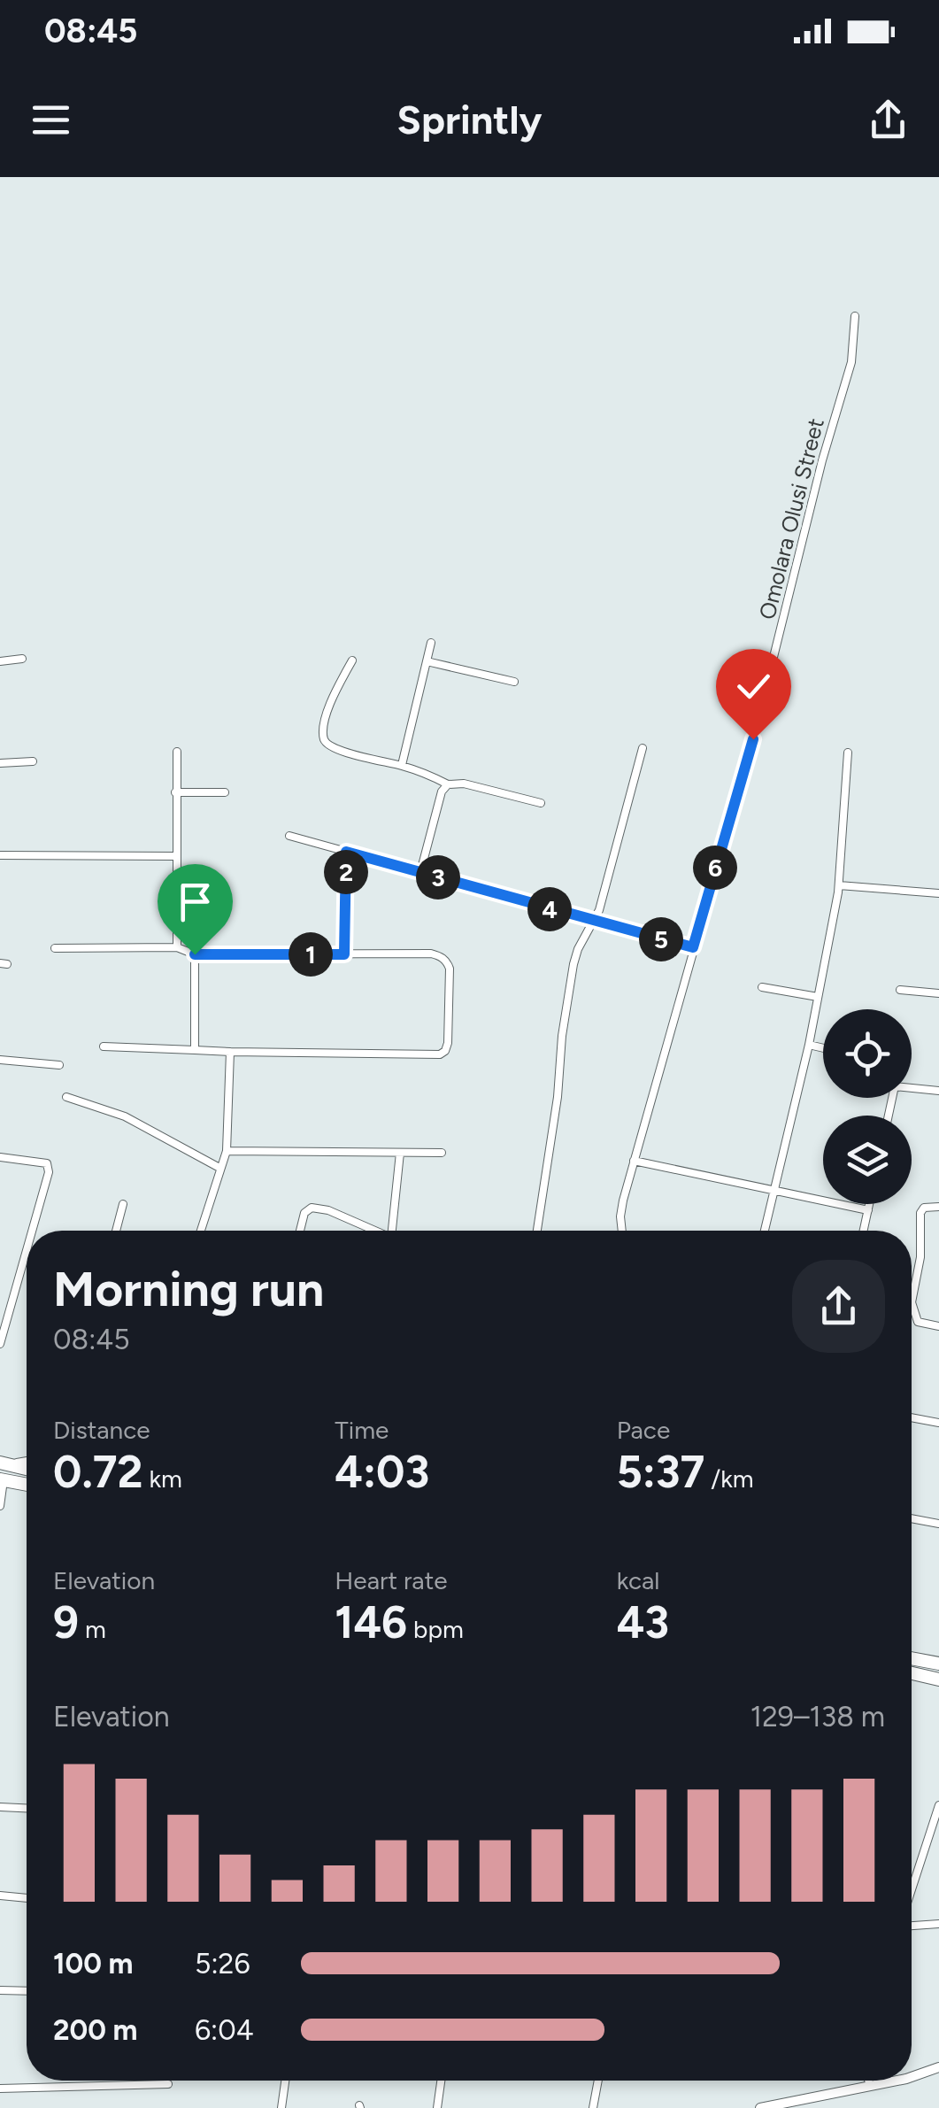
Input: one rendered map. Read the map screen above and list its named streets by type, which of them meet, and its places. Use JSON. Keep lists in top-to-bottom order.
{
  "streets": {
    "street": ["Omolara Olusi Street"]
  },
  "page": {
    "status": "08:45",
    "header": "Sprintly",
    "pins": [
      "6",
      "2",
      "3",
      "4",
      "5",
      "1"
    ],
    "heading": ["Morning run", "08:45"],
    "stats": [
      ["Distance", "0.72 km"],
      ["Time", "4:03"],
      ["Pace", "5:37 /km"],
      ["Elevation", "9 m"],
      ["Heart rate", "146 bpm"],
      ["kcal", "43"]
    ],
    "chart": ["Elevation", "129–138 m"],
    "list": [
      {
        "name": "100 m",
        "note": "5:26"
      },
      {
        "name": "200 m",
        "note": "6:04"
      }
    ]
  }
}
